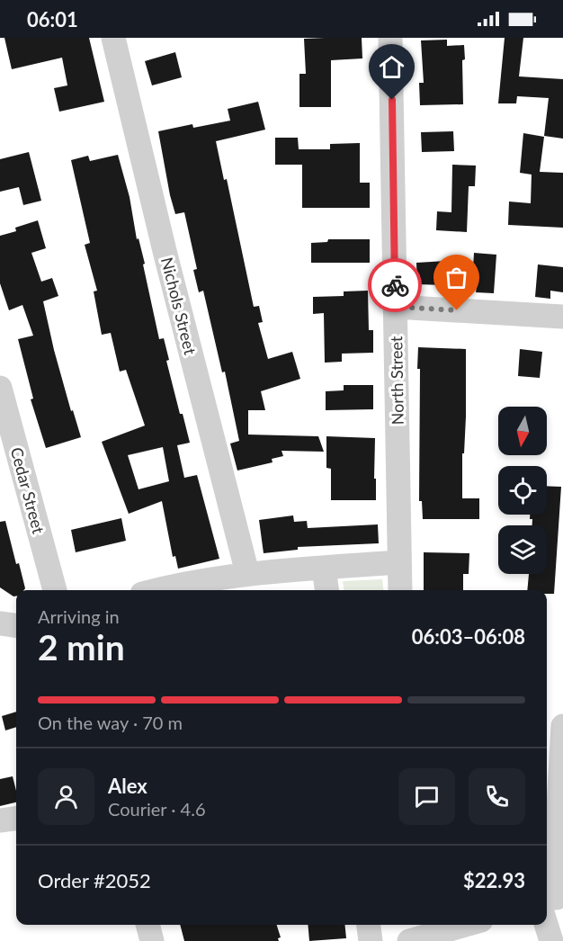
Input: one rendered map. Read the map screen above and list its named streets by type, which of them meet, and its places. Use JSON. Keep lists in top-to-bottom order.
{
  "streets": {
    "street": ["Nichols Street", "North Street", "Cedar Street"]
  },
  "north": "bottom",
  "page": {
    "status": "06:01",
    "heading": ["2 min", "Arriving in", "06:03–06:08"],
    "panel": [
      "Alex",
      "Courier · 4.6",
      "Order #2052",
      "$22.93"
    ],
    "bar": "On the way · 70 m"
  }
}
